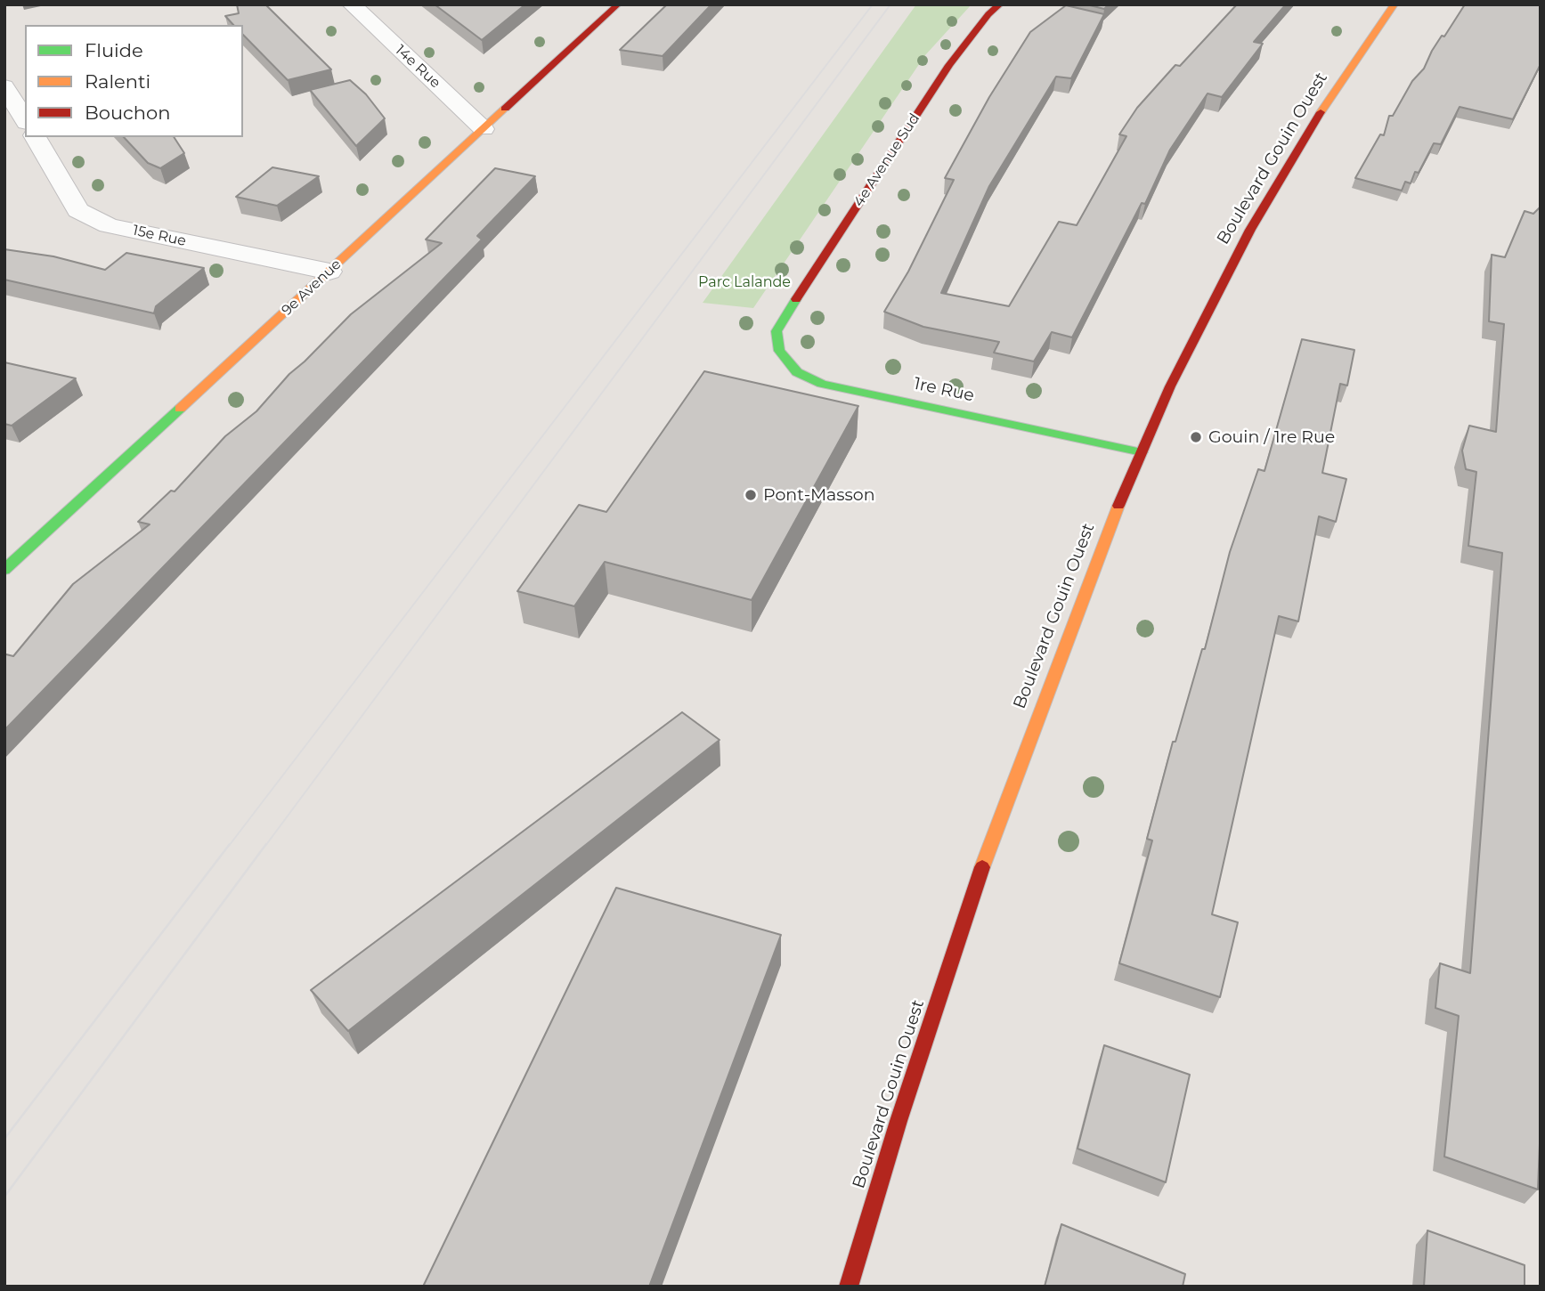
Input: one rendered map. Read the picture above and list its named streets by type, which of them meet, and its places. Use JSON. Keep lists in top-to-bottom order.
{
  "streets": {
    "street": [
      "14e Rue",
      "Boulevard Gouin Ouest",
      "4e Avenue Sud",
      "15e Rue",
      "9e Avenue",
      "1re Rue"
    ]
  },
  "crossings": [
    ["14e Rue", "9e Avenue"],
    ["Boulevard Gouin Ouest", "1re Rue"],
    ["4e Avenue Sud", "1re Rue"],
    ["15e Rue", "9e Avenue"]
  ],
  "parks": ["Parc Lalande"],
  "places": ["Gouin / 1re Rue", "Pont-Masson"],
  "legend": ["Fluide", "Ralenti", "Bouchon"]
}
